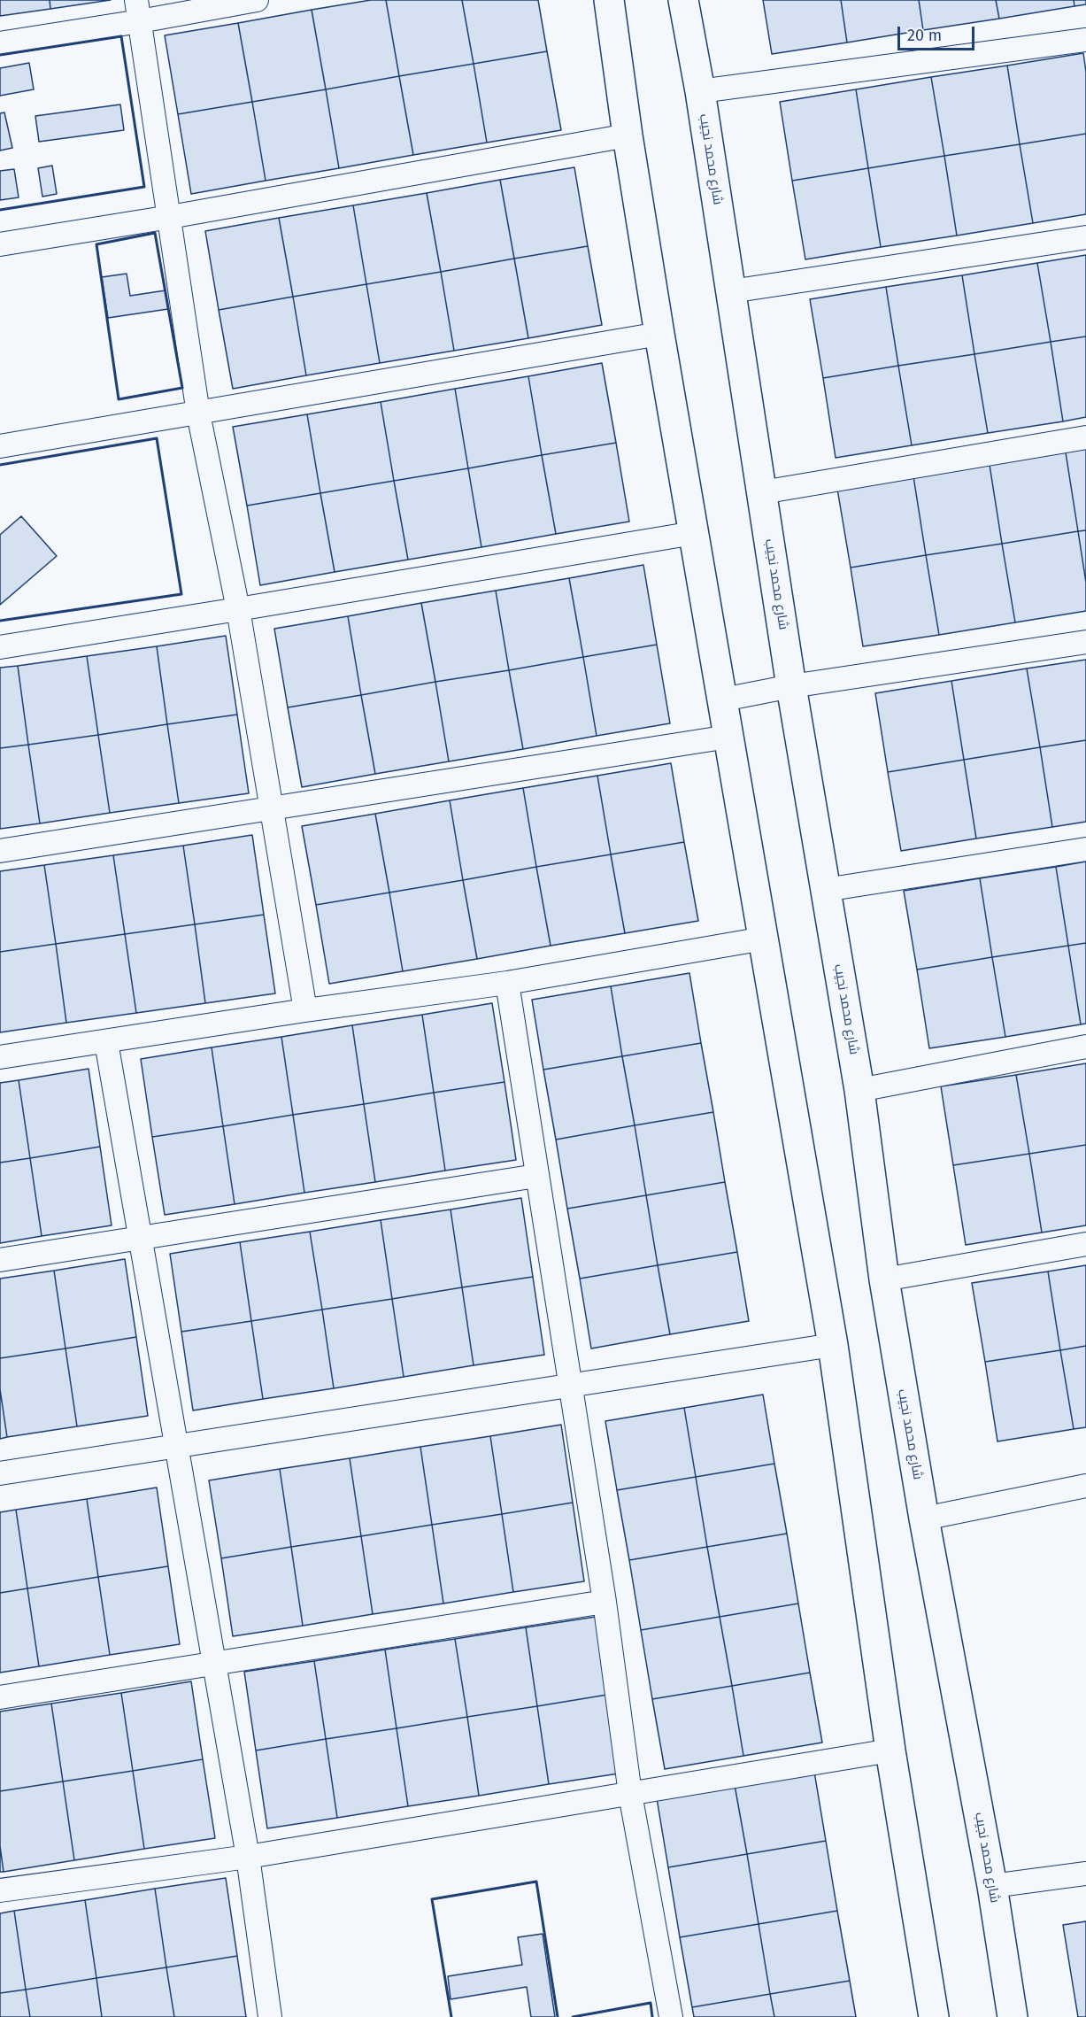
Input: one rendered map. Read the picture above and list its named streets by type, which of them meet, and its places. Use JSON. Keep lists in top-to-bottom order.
{
  "streets": {
    "main road": ["شارع محمد نجيب"]
  },
  "scale_bar": "20 m"
}
